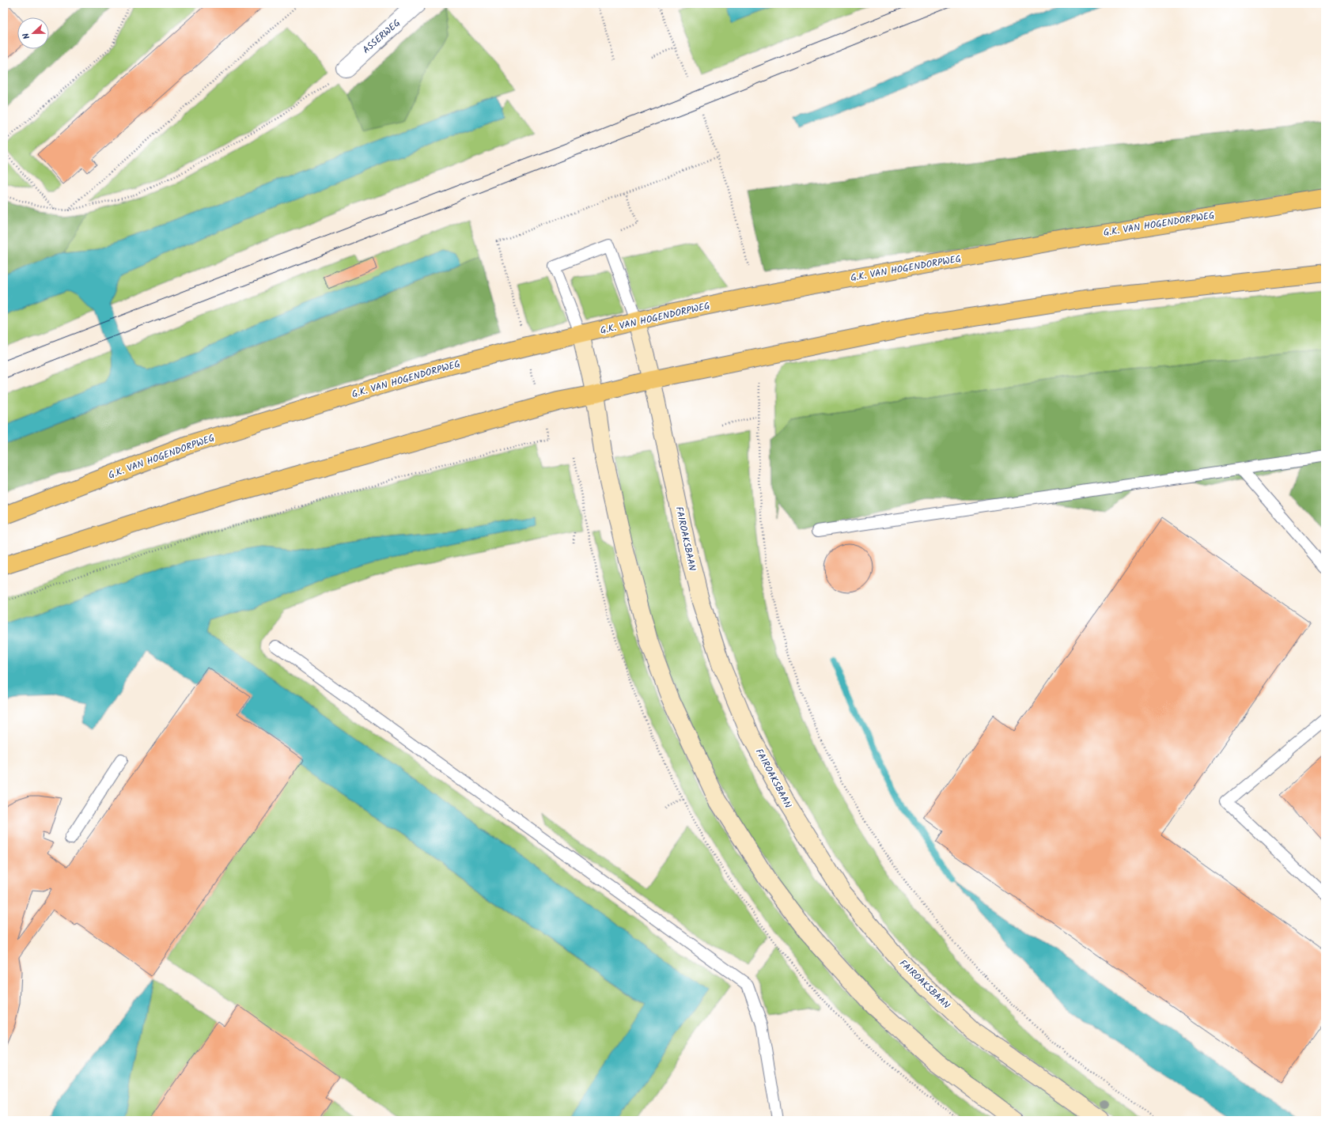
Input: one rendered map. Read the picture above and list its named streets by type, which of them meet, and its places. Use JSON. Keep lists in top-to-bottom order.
{
  "streets": {
    "main road": ["G.K. VAN HOGENDORPWEG", "FAIROAKSBAAN"],
    "street": ["ASSERWEG"]
  },
  "crossings": [
    ["G.K. VAN HOGENDORPWEG", "FAIROAKSBAAN"]
  ],
  "north": "left"
}
